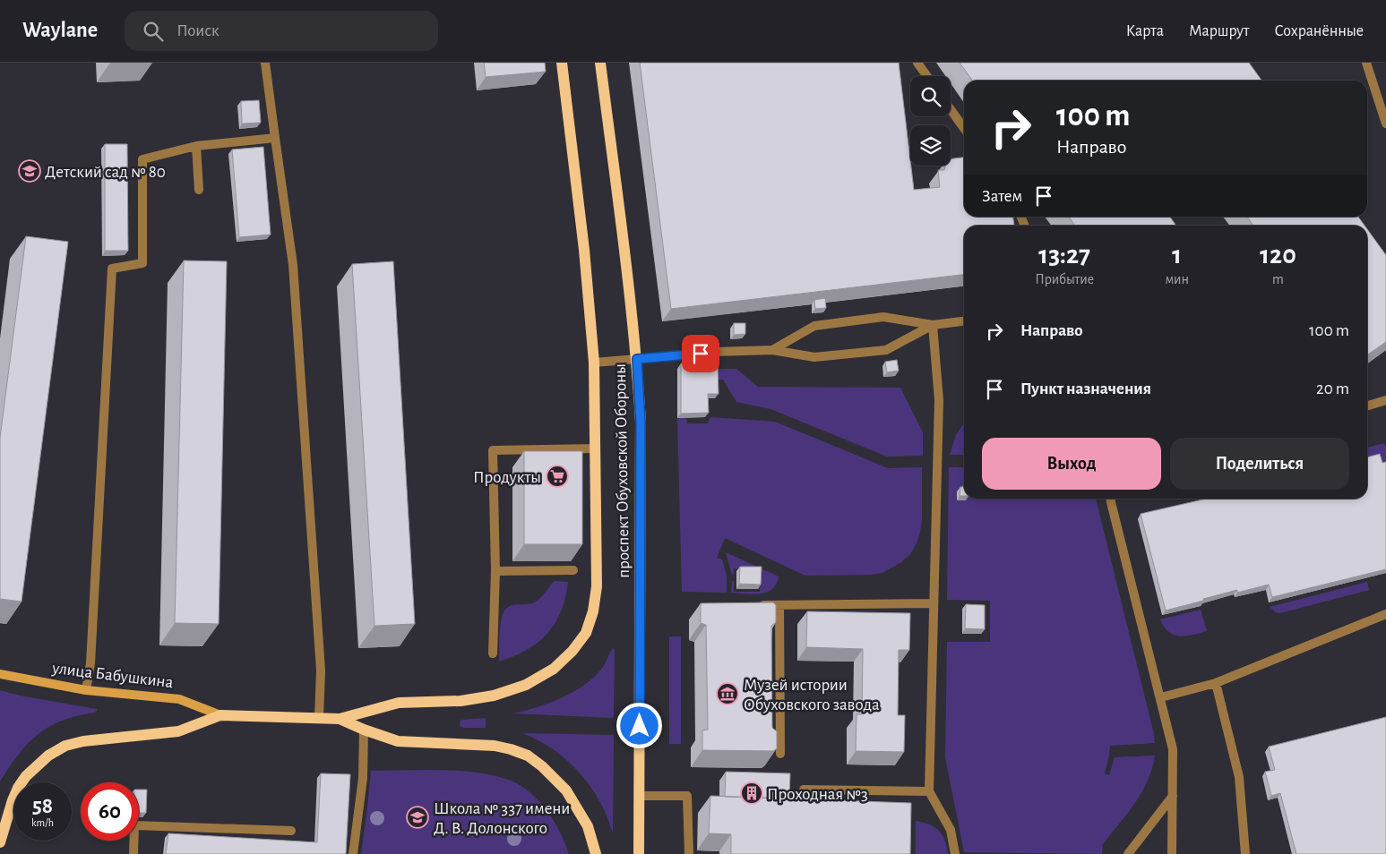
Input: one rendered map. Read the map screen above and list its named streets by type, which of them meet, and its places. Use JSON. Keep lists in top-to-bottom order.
{
  "streets": {
    "main road": ["проспект Обуховской Обороны", "улица Бабушкина"]
  },
  "crossings": [
    ["проспект Обуховской Обороны", "улица Бабушкина"]
  ],
  "places": {
    "school or university": ["Детский сад № 80", "Школа № 337 имени Д. В. Долонского"],
    "supermarket": ["Продукты"],
    "museum": ["Музей истории Обуховского завода"],
    "building": ["Проходная №3"]
  },
  "page": {
    "header": "Waylane",
    "search": "Поиск",
    "nav": ["Карта", "Маршрут", "Сохранённые"],
    "turn": ["100 m", "Направо"],
    "then": "Затем",
    "eta": [
      "13:27",
      "Прибытие",
      "1",
      "мин",
      "120",
      "m"
    ],
    "list": [
      {
        "name": "Направо",
        "value": "100 m"
      },
      {
        "name": "Пункт назначения",
        "value": "20 m"
      }
    ],
    "buttons": ["Выход", "Поделиться"],
    "speed": "58 km/h",
    "limit": "60"
  }
}
